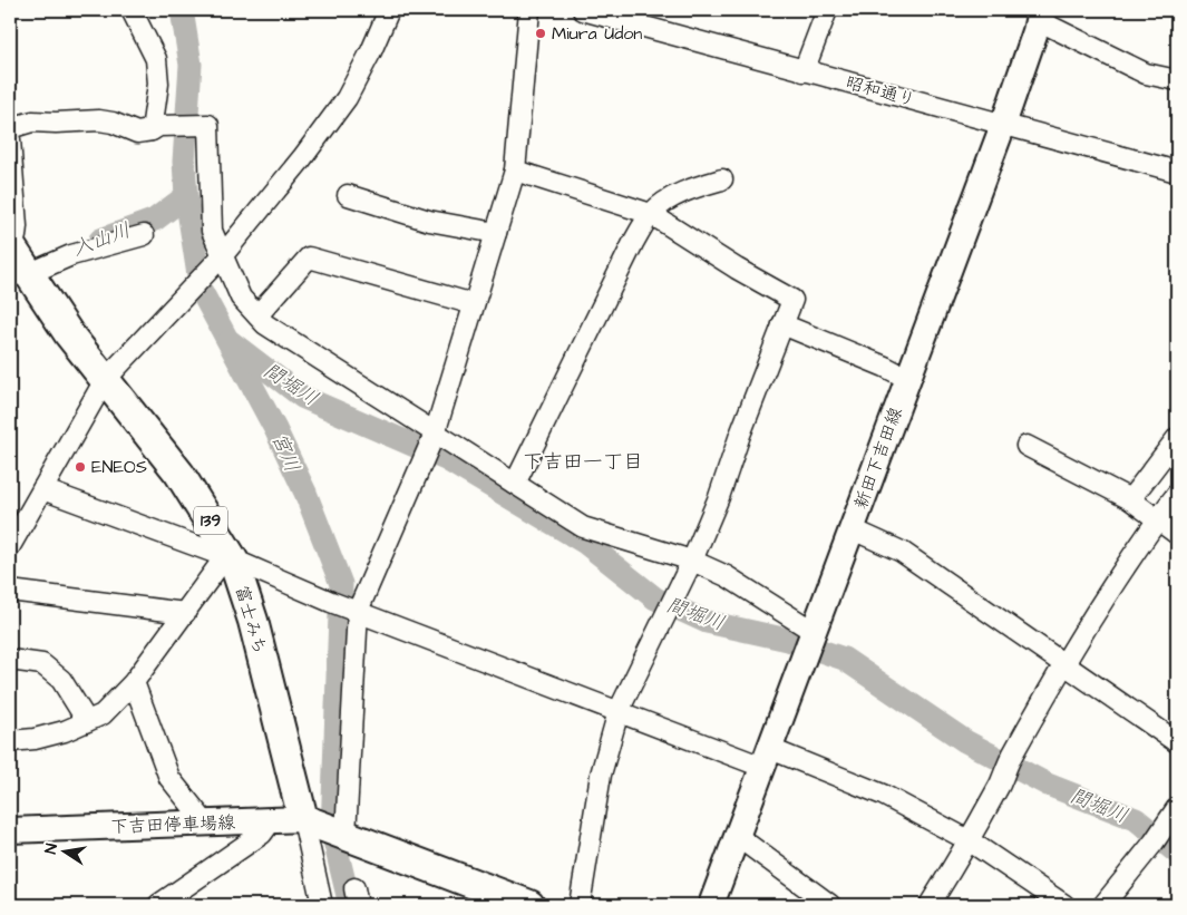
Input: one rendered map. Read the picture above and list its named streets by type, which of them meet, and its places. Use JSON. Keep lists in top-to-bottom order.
{
  "streets": {
    "highway": ["139", "富士みち"],
    "main road": ["新田下吉田線", "下吉田停車場線"],
    "street": ["昭和通り"]
  },
  "crossings": [
    ["昭和通り", "新田下吉田線"],
    ["富士みち", "下吉田停車場線"]
  ],
  "districts": ["下吉田一丁目"],
  "water": ["入山川", "間堀川", "宮川"],
  "places": ["Miura Udon", "ENEOS"],
  "north": "left"
}
